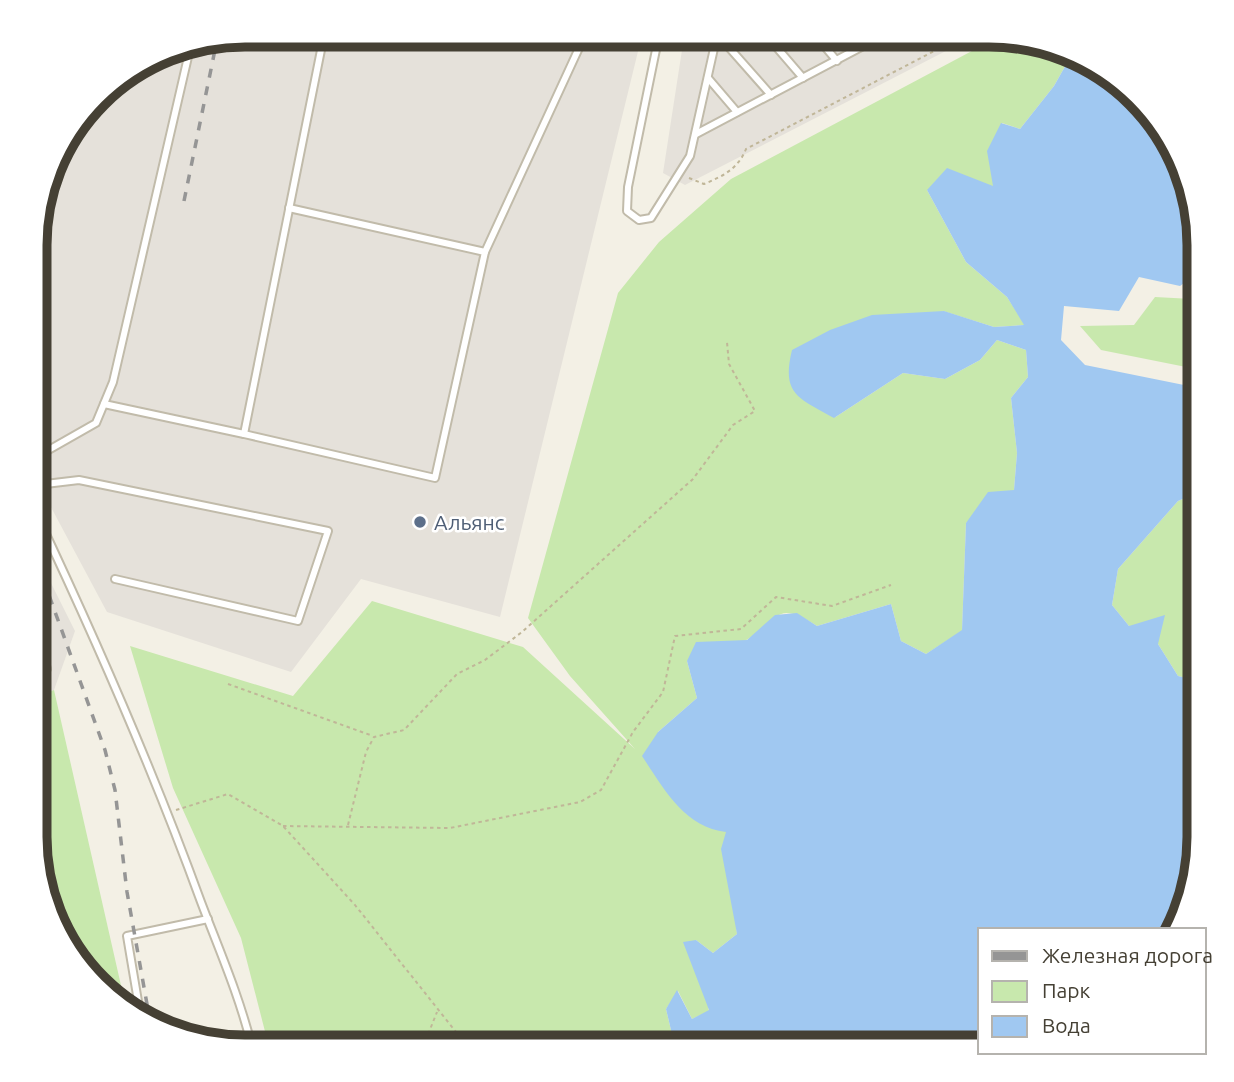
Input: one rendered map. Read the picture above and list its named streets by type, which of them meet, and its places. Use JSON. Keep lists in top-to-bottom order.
{
  "places": ["Альянс"],
  "legend": ["Железная дорога", "Парк", "Вода"]
}
